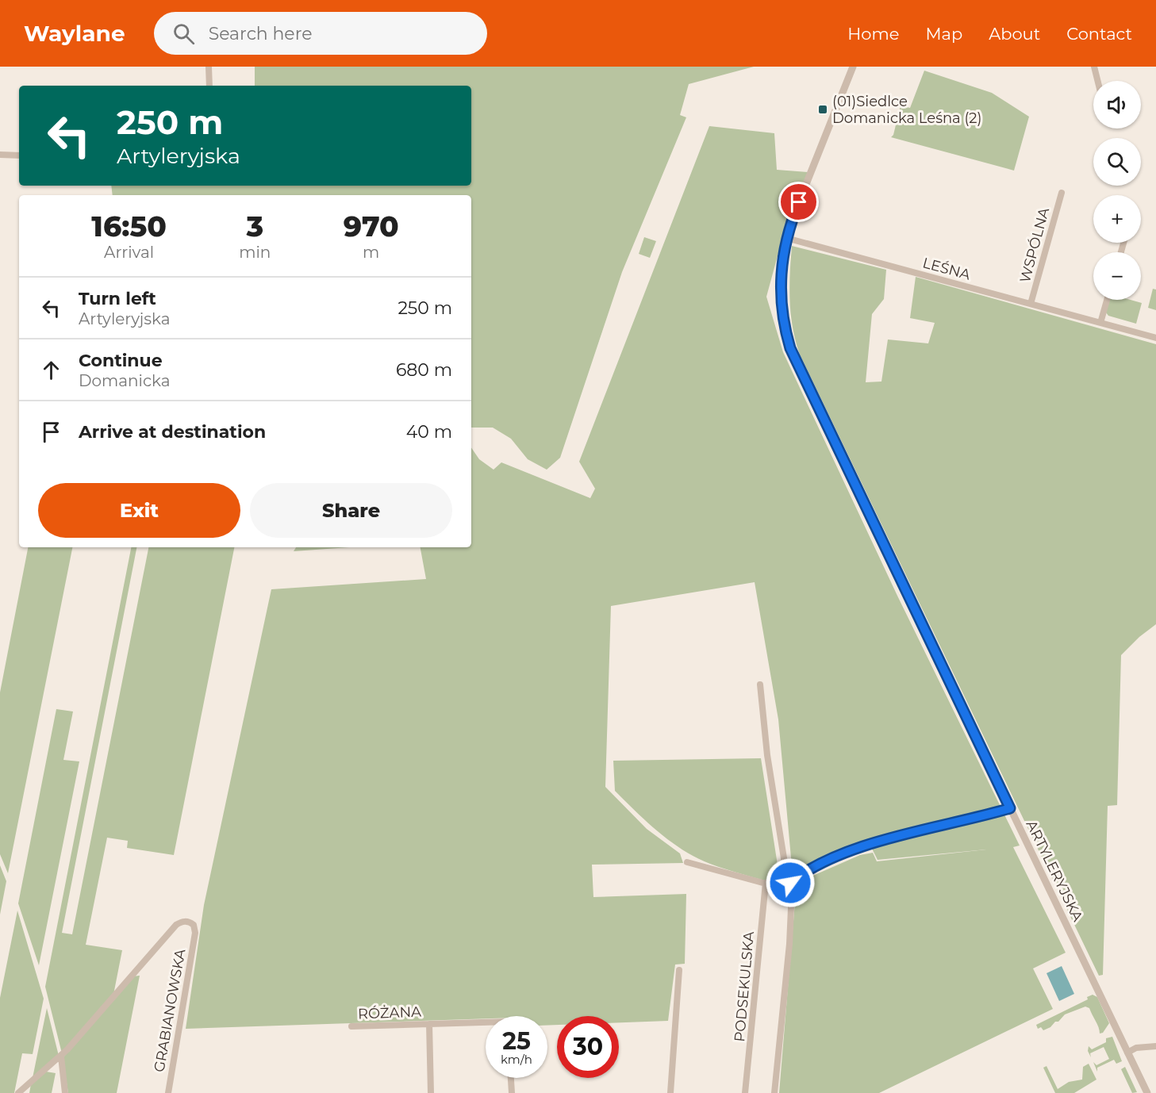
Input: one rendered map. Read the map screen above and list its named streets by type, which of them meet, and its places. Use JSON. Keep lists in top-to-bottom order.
{
  "streets": {
    "street": [
      "WSPÓLNA",
      "LEŚNA",
      "ARTYLERYJSKA",
      "PODSEKULSKA",
      "GRABIANOWSKA",
      "RÓŻANA"
    ]
  },
  "crossings": [
    ["WSPÓLNA", "LEŚNA"],
    ["LEŚNA", "ARTYLERYJSKA"]
  ],
  "places": {
    "transit": ["(01)Siedlce Domanicka Leśna (2)"]
  },
  "page": {
    "header": "Waylane",
    "search": "Search here",
    "nav": [
      "Home",
      "Map",
      "About",
      "Contact"
    ],
    "map_buttons": ["+", "−"],
    "turn": ["250 m", "Artyleryjska"],
    "eta": [
      "16:50",
      "Arrival",
      "3",
      "min",
      "970",
      "m"
    ],
    "list": [
      {
        "name": "Turn left",
        "note": "Artyleryjska",
        "value": "250 m"
      },
      {
        "name": "Continue",
        "note": "Domanicka",
        "value": "680 m"
      },
      {
        "name": "Arrive at destination",
        "value": "40 m"
      }
    ],
    "buttons": ["Exit", "Share"],
    "speed": "25 km/h",
    "limit": "30"
  }
}
